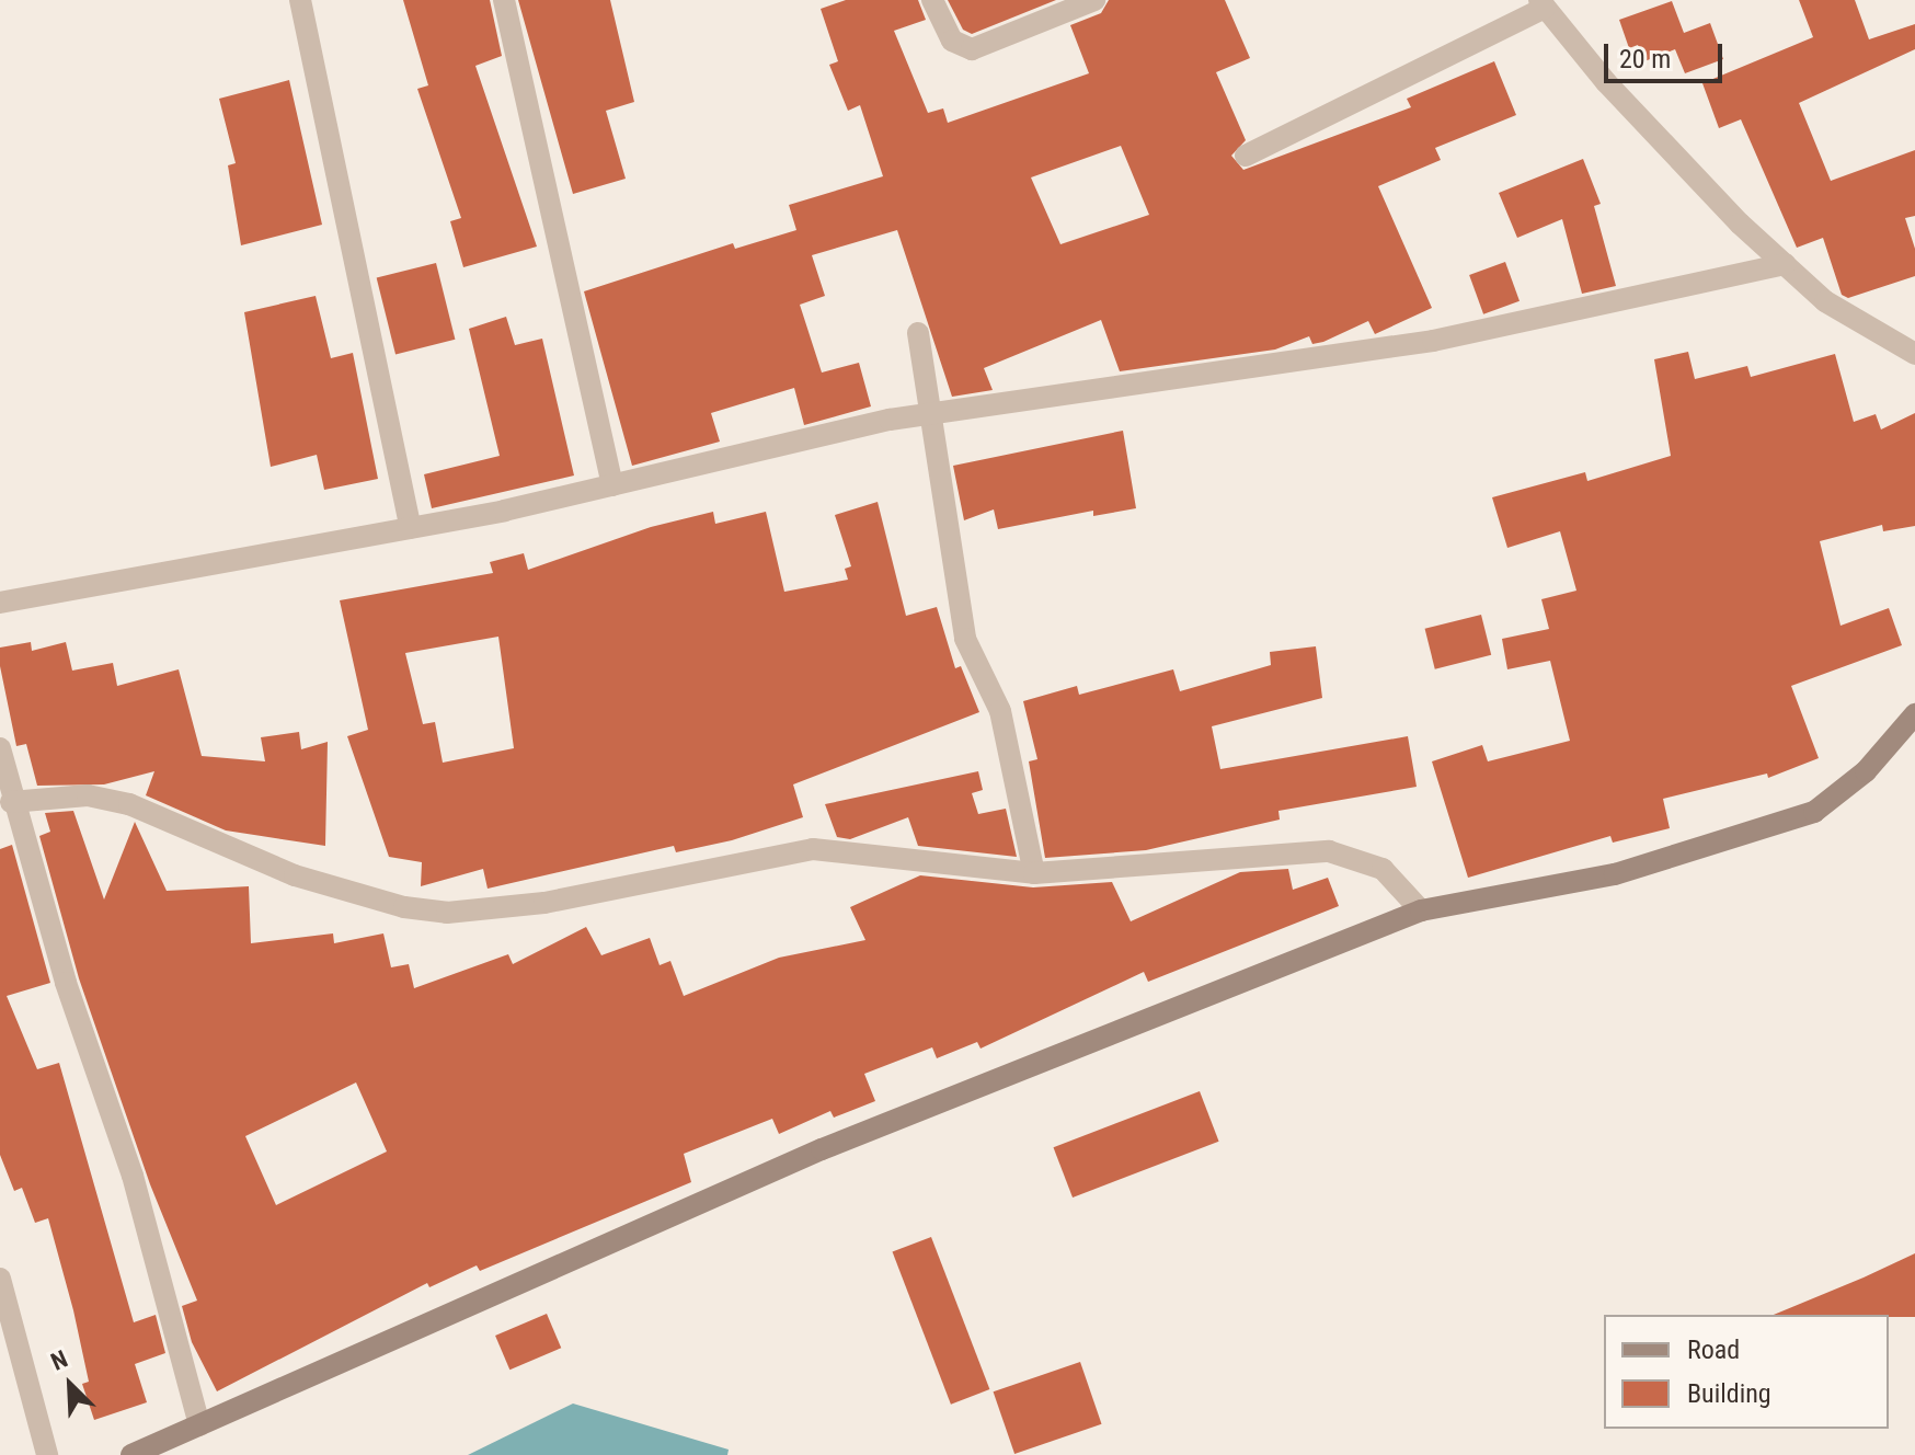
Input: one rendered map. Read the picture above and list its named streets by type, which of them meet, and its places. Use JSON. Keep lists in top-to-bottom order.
{
  "legend": ["Road", "Building"],
  "scale_bar": "20 m",
  "north": "top left"
}
